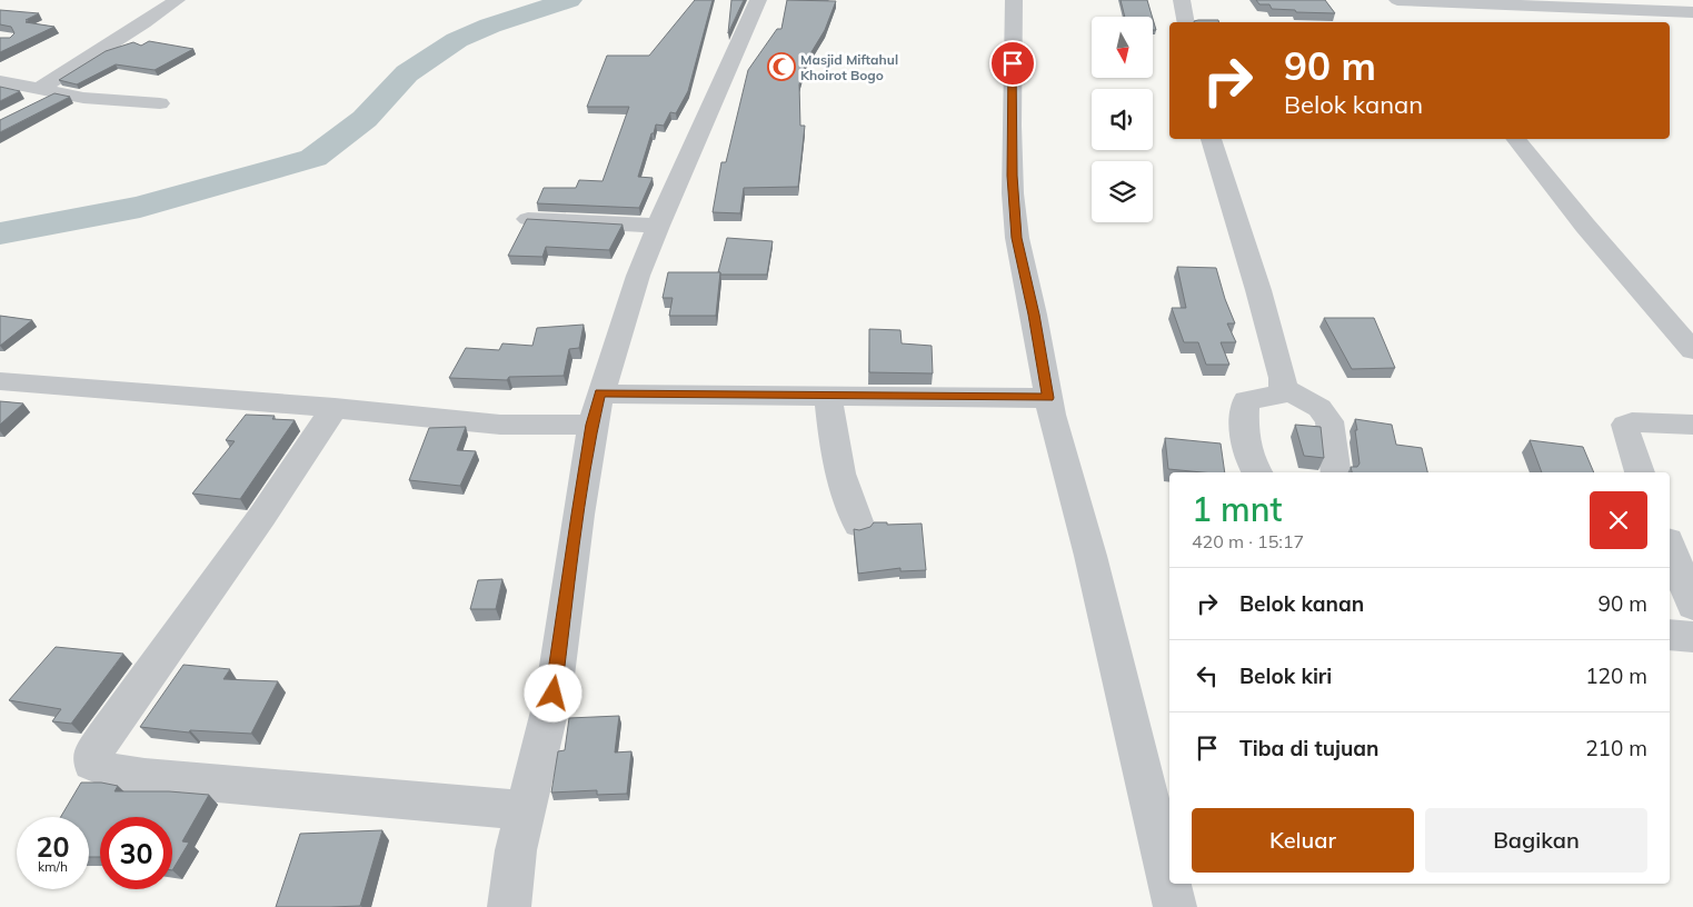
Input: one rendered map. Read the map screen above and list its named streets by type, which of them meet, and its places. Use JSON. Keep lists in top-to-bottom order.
{
  "places": {
    "mosque": ["Masjid Miftahul Khoirot Bogo"]
  },
  "north": "bottom",
  "page": {
    "turn": ["90 m", "Belok kanan"],
    "heading": ["1 mnt", "420 m · 15:17"],
    "list": [
      {
        "name": "Belok kanan",
        "value": "90 m"
      },
      {
        "name": "Belok kiri",
        "value": "120 m"
      },
      {
        "name": "Tiba di tujuan",
        "value": "210 m"
      }
    ],
    "buttons": ["Keluar", "Bagikan"],
    "speed": "20 km/h",
    "limit": "30"
  }
}
